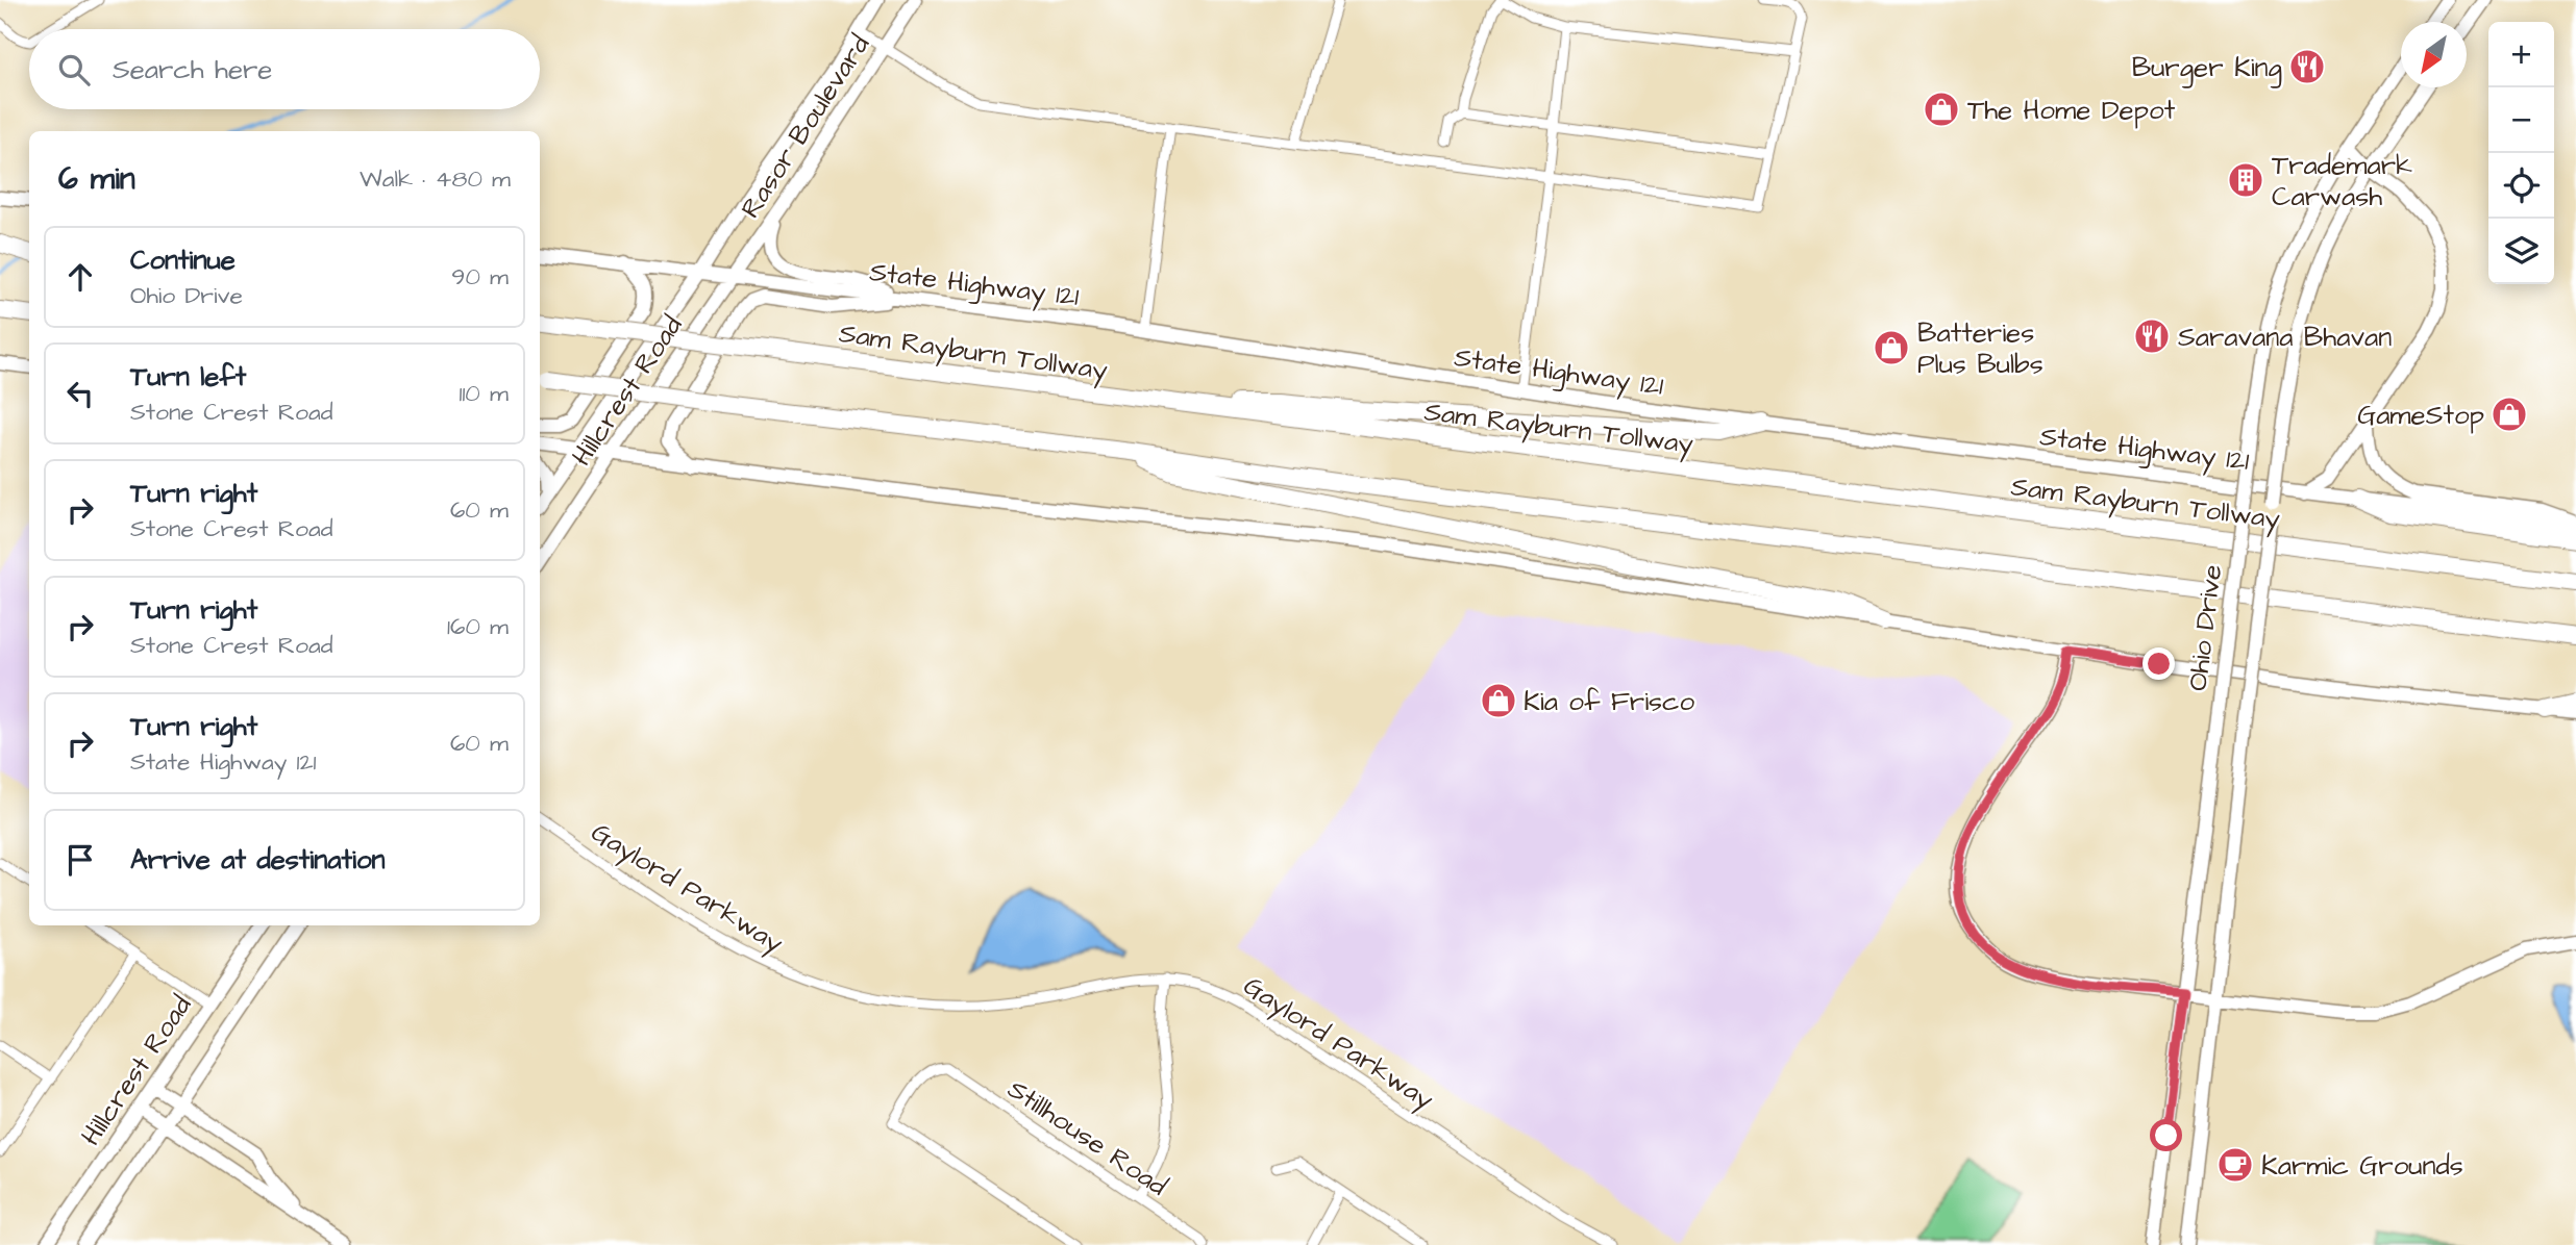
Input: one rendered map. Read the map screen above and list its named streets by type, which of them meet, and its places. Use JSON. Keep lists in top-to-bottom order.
{
  "streets": {
    "highway": ["Sam Rayburn Tollway"],
    "main road": [
      "Rasor Boulevard",
      "State Highway 121",
      "Hillcrest Road",
      "Ohio Drive"
    ],
    "street": ["Gaylord Parkway", "Stillhouse Road"]
  },
  "crossings": [
    ["Rasor Boulevard", "State Highway 121"],
    ["Rasor Boulevard", "Hillcrest Road"],
    ["State Highway 121", "Hillcrest Road"]
  ],
  "places": {
    "restaurant": ["Burger King", "Saravana Bhavan"],
    "shop": [
      "The Home Depot",
      "Batteries Plus Bulbs",
      "GameStop",
      "Kia of Frisco"
    ],
    "building": ["Trademark Carwash"],
    "cafe": ["Karmic Grounds"]
  },
  "north": "bottom left",
  "page": {
    "map_buttons": ["+", "−"],
    "search": "Search here",
    "heading": ["6 min", "Walk · 480 m"],
    "list": [
      ["Continue", "Ohio Drive", "90 m"],
      ["Turn left", "Stone Crest Road", "110 m"],
      ["Turn right", "Stone Crest Road", "60 m"],
      ["Turn right", "Stone Crest Road", "160 m"],
      ["Turn right", "State Highway 121", "60 m"],
      "Arrive at destination"
    ]
  }
}
